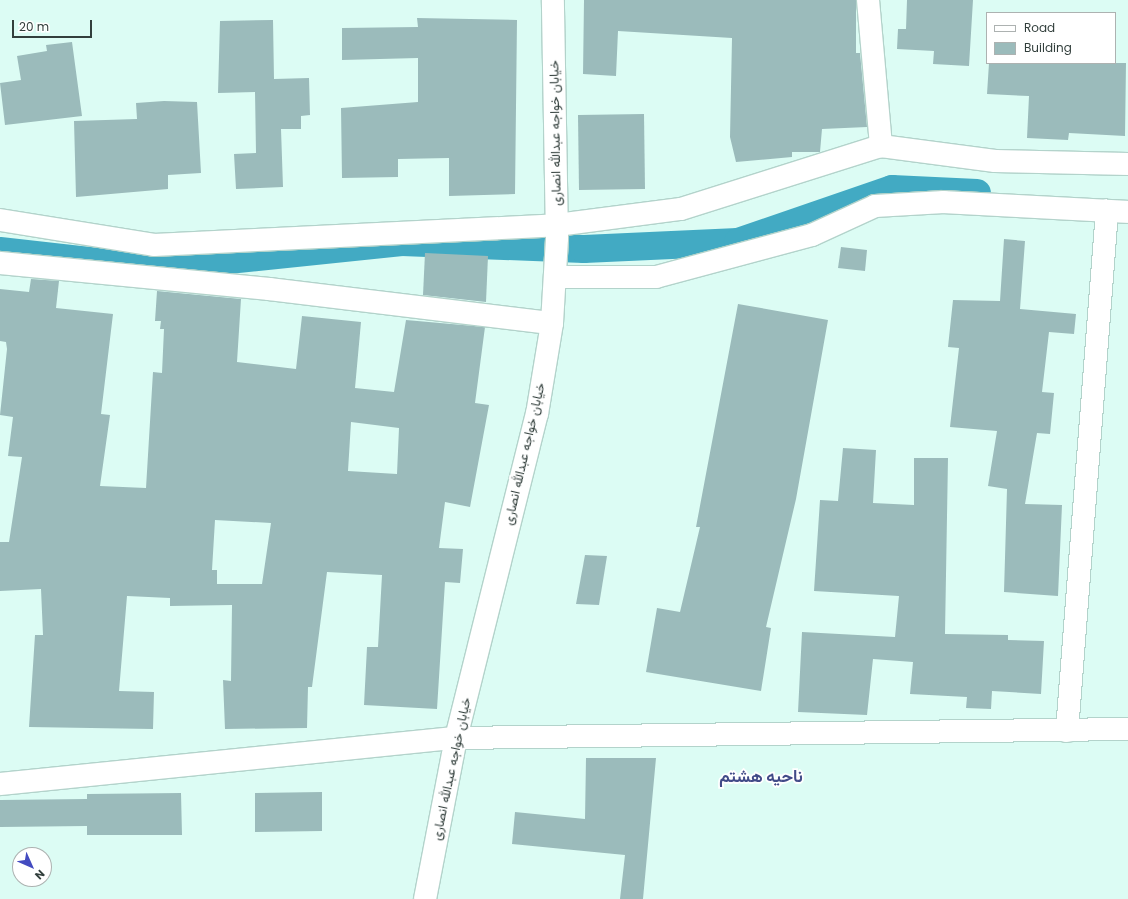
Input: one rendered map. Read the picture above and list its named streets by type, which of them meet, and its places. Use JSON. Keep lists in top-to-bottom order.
{
  "streets": {
    "street": ["خیابان خواجه عبدالله انصاری"]
  },
  "districts": ["ناحیه هشتم"],
  "legend": ["Road", "Building"],
  "scale_bar": "20 m",
  "north": "bottom right"
}
